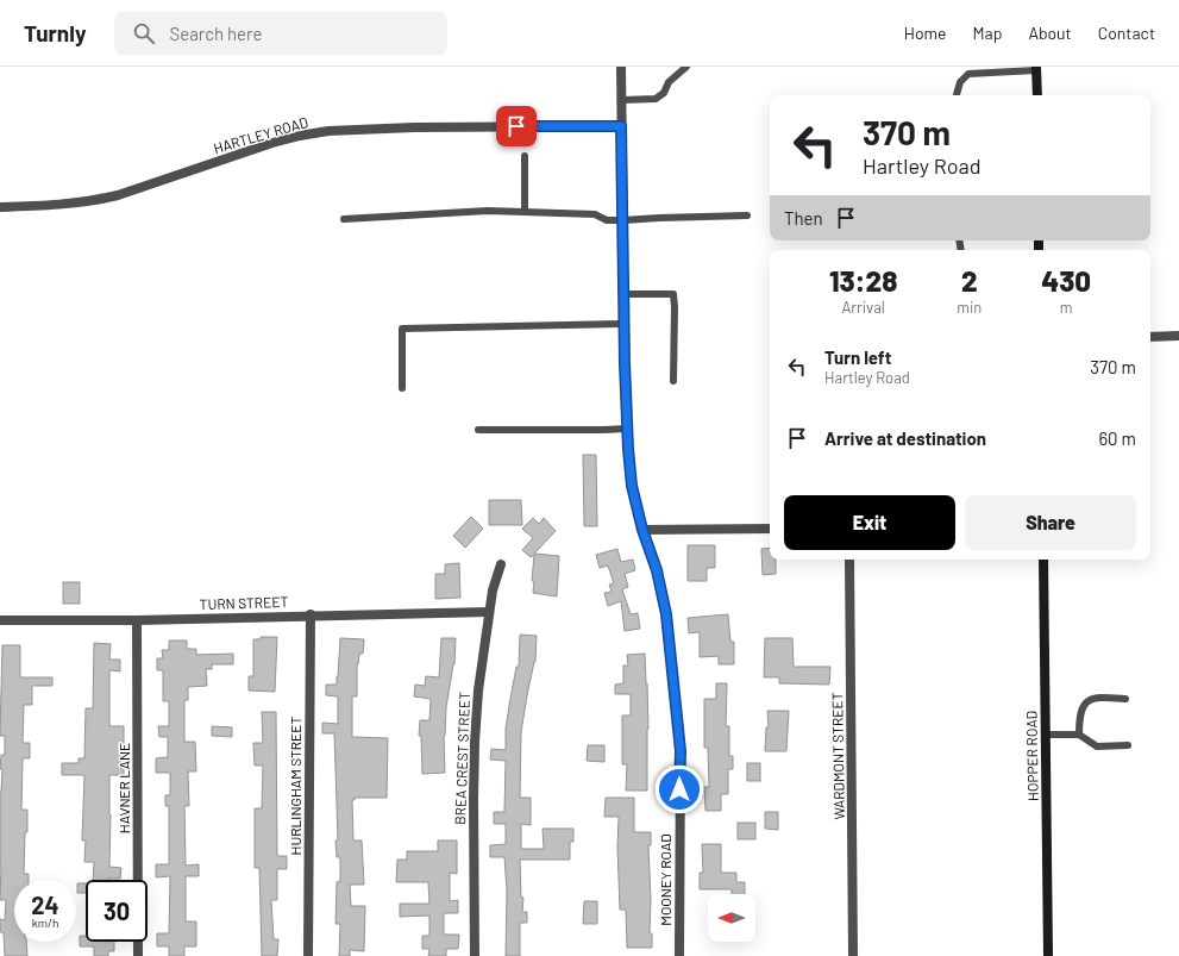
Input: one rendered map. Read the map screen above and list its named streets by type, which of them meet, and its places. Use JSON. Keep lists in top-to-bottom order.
{
  "streets": {
    "main road": ["HOPPER ROAD"],
    "street": [
      "HARTLEY ROAD",
      "TURN STREET",
      "WARDMONT STREET",
      "BREA CREST STREET",
      "HURLINGHAM STREET",
      "HAVNER LANE",
      "MOONEY ROAD"
    ]
  },
  "crossings": [
    ["HARTLEY ROAD", "MOONEY ROAD"],
    ["TURN STREET", "BREA CREST STREET"],
    ["TURN STREET", "HURLINGHAM STREET"],
    ["TURN STREET", "HAVNER LANE"]
  ],
  "north": "left",
  "page": {
    "header": "Turnly",
    "search": "Search here",
    "nav": [
      "Home",
      "Map",
      "About",
      "Contact"
    ],
    "turn": ["370 m", "Hartley Road"],
    "then": "Then",
    "eta": [
      "13:28",
      "Arrival",
      "2",
      "min",
      "430",
      "m"
    ],
    "list": [
      {
        "name": "Turn left",
        "note": "Hartley Road",
        "value": "370 m"
      },
      {
        "name": "Arrive at destination",
        "value": "60 m"
      }
    ],
    "buttons": ["Exit", "Share"],
    "speed": "24 km/h",
    "limit": "30"
  }
}
